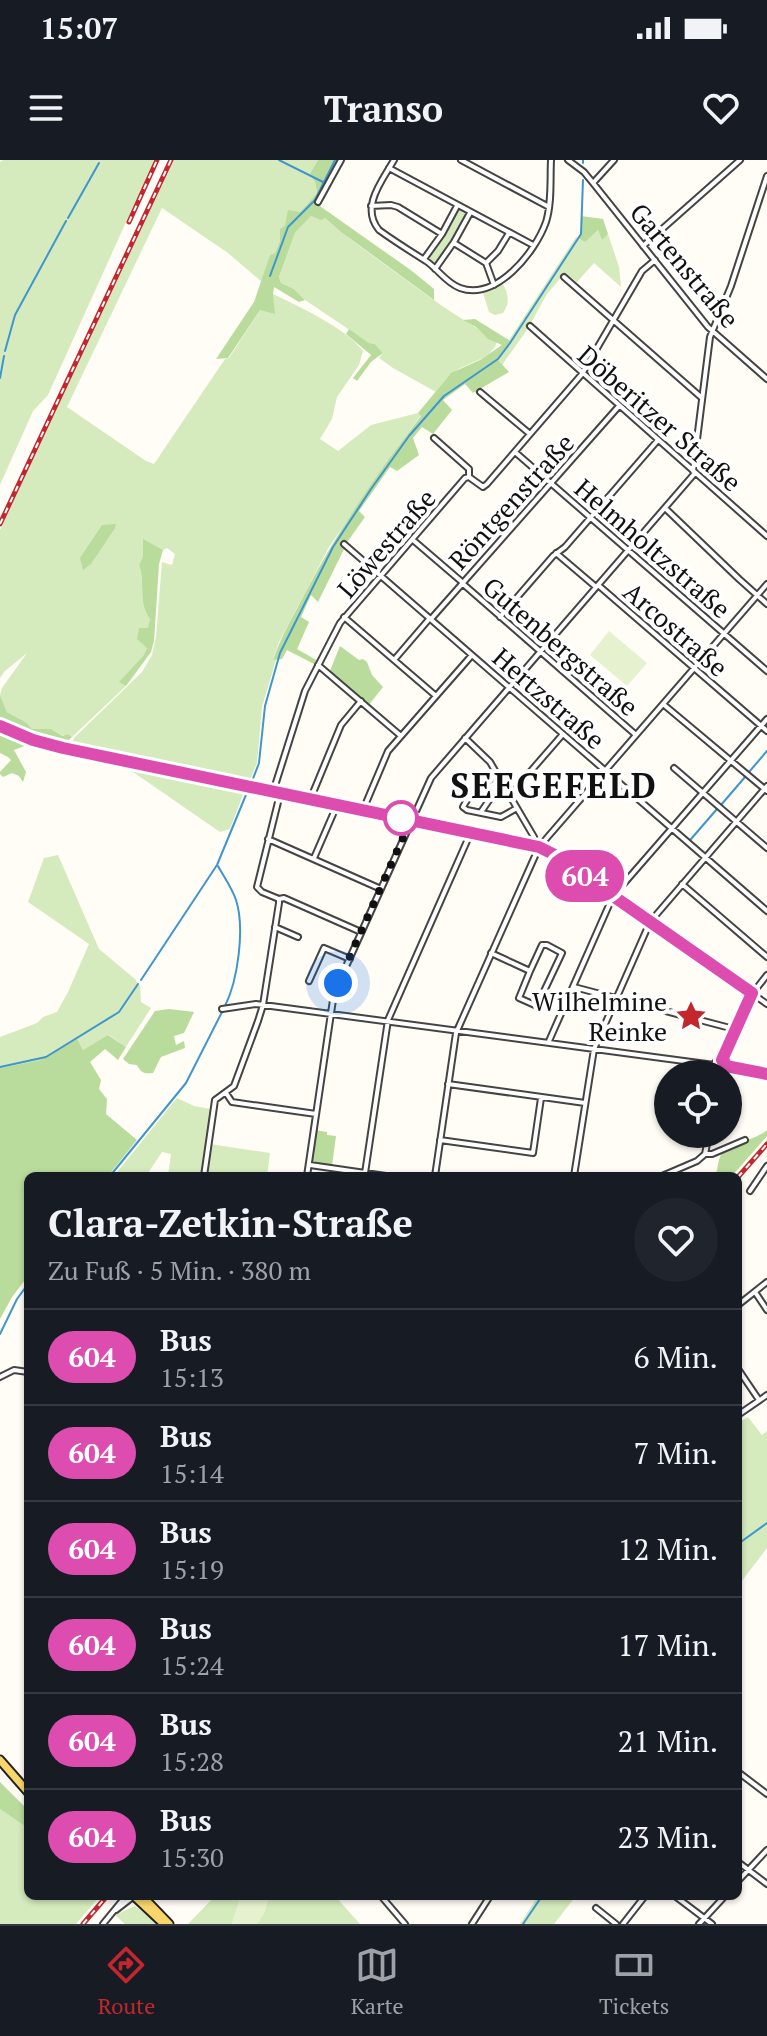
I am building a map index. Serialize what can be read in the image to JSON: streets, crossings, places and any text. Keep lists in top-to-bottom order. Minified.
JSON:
{"streets":{"street":["Gartenstraße","Döberitzer Straße","Röntgenstraße","Löwestraße","Helmholtzstraße","Arcostraße","Gutenbergstraße","Hertzstraße"]},"crossings":[["Gartenstraße","Löwestraße"],["Döberitzer Straße","Röntgenstraße"],["Döberitzer Straße","Löwestraße"],["Röntgenstraße","Helmholtzstraße"],["Röntgenstraße","Gutenbergstraße"],["Röntgenstraße","Hertzstraße"],["Löwestraße","Helmholtzstraße"],["Löwestraße","Gutenbergstraße"],["Löwestraße","Hertzstraße"]],"districts":["SEEGEFELD"],"places":{"place":["Wilhelmine Reinke"]},"lines":["bus line 604"],"page":{"status":"15:07","header":"Transo","on_map":"604","heading":["Clara-Zetkin-Straße","Zu Fuß · 5 Min. · 380 m"],"list":[{"mark":"604","name":"Bus","note":"15:13","value":"6 Min."},{"mark":"604","name":"Bus","note":"15:14","value":"7 Min."},{"mark":"604","name":"Bus","note":"15:19","value":"12 Min."},{"mark":"604","name":"Bus","note":"15:24","value":"17 Min."},{"mark":"604","name":"Bus","note":"15:28","value":"21 Min."},{"mark":"604","name":"Bus","note":"15:30","value":"23 Min."}],"tabs":["Route","Karte","Tickets"]}}
